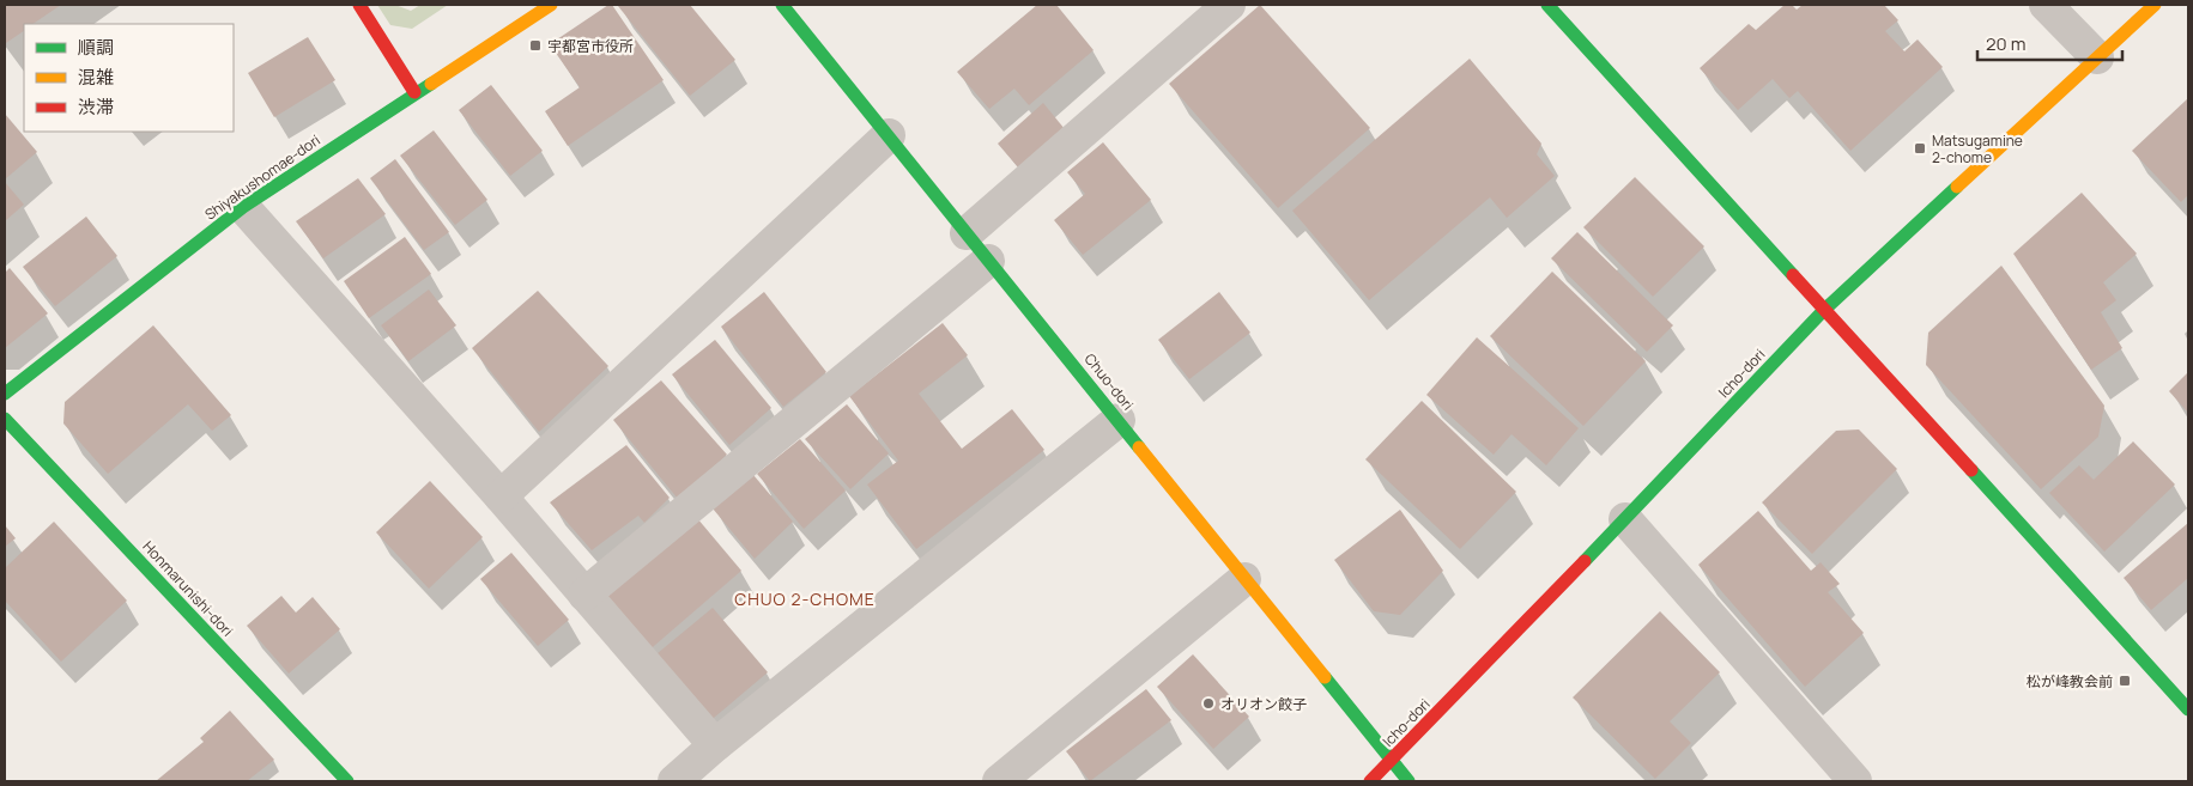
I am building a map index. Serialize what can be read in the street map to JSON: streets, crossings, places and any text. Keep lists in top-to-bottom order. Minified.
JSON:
{"streets":{"street":["Shiyakushomae-dori","Icho-dori","Chuo-dori","Honmarunishi-dori"]},"crossings":[["Icho-dori","Chuo-dori"]],"districts":["CHUO 2-CHOME"],"places":{"transit":["宇都宮市役所","Matsugamine 2-chome","松が峰教会前"],"other":["オリオン餃子"]},"legend":["順調","混雑","渋滞"],"scale_bar":"20 m"}
